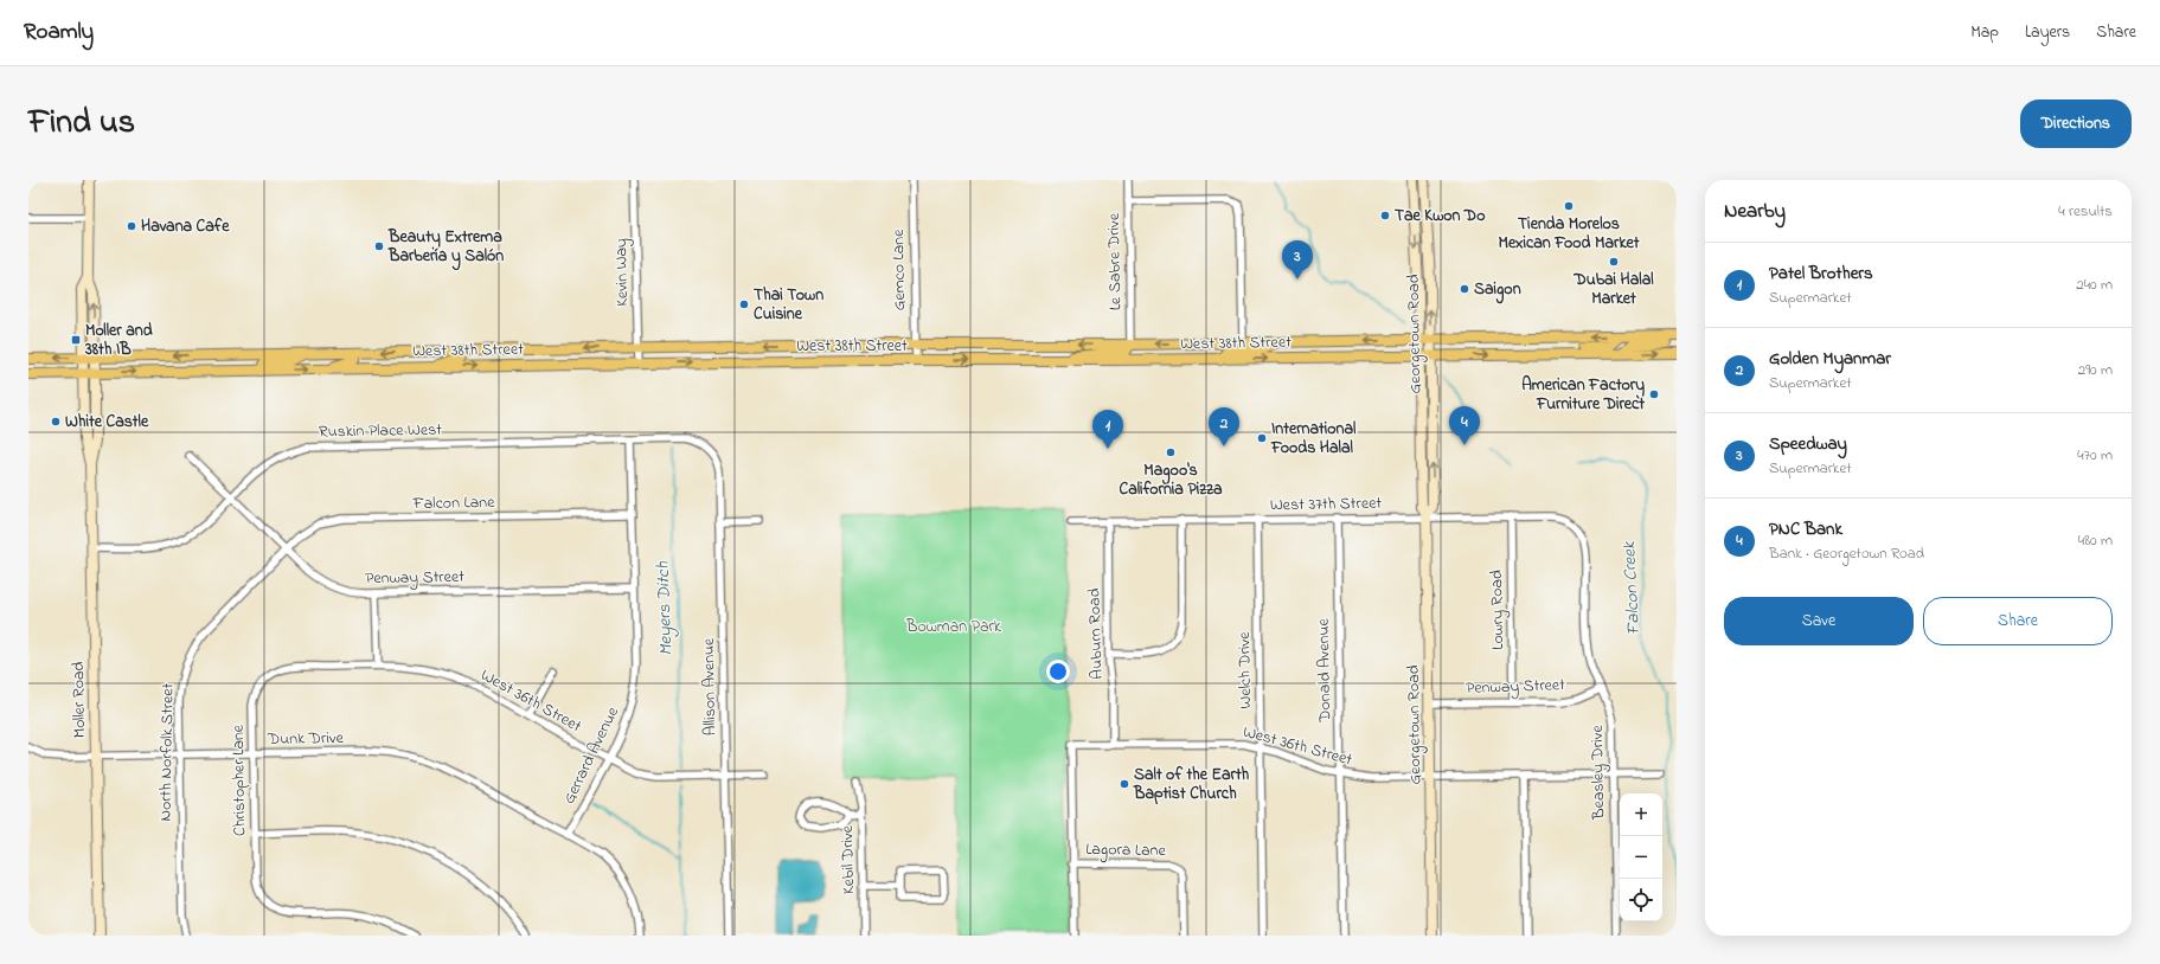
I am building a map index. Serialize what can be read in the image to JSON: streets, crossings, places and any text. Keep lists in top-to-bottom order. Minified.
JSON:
{"streets":{"main road":["Georgetown Road","West 38th Street","Moller Road"],"street":["Le Sabre Drive","Gemco Lane","Kevin Way","Ruskin Place West","Falcon Lane","West 37th Street","Penway Street","Lowry Road","Auburn Road","Welch Drive","Donald Avenue","Allison Avenue","West 36th Street","Dunk Drive","North Norfolk Street","Gerrard Avenue","Beasley Drive","Christopher Lane","Lagora Lane","Kebil Drive"]},"crossings":[["Le Sabre Drive","West 38th Street"],["Gemco Lane","West 38th Street"],["Kevin Way","West 38th Street"],["Georgetown Road","West 38th Street"],["Georgetown Road","West 37th Street"],["Georgetown Road","Penway Street"],["Georgetown Road","West 36th Street"],["West 38th Street","Moller Road"],["Ruskin Place West","Penway Street"],["Ruskin Place West","Allison Avenue"],["Ruskin Place West","Moller Road"],["Ruskin Place West","Gerrard Avenue"],["Falcon Lane","Penway Street"],["Falcon Lane","North Norfolk Street"],["Falcon Lane","Gerrard Avenue"],["West 37th Street","Lowry Road"],["West 37th Street","Auburn Road"],["West 37th Street","Welch Drive"],["West 37th Street","Donald Avenue"],["West 37th Street","Beasley Drive"],["Penway Street","Lowry Road"],["Penway Street","North Norfolk Street"],["Penway Street","Gerrard Avenue"],["Penway Street","Beasley Drive"],["Auburn Road","West 36th Street"],["Welch Drive","West 36th Street"],["Donald Avenue","West 36th Street"],["Allison Avenue","West 36th Street"],["Moller Road","Dunk Drive"],["West 36th Street","Gerrard Avenue"],["West 36th Street","Beasley Drive"],["West 36th Street","Christopher Lane"],["West 36th Street","Lagora Lane"],["Dunk Drive","North Norfolk Street"],["Dunk Drive","Gerrard Avenue"],["Dunk Drive","Christopher Lane"]],"water":["Falcon Creek","Meyers Ditch"],"parks":["Bowman Park"],"places":{"other":["Tienda Morelos Mexican Food Market","Tae Kwon Do","Havana Cafe","Beauty Extrema Barbería y Salón","Dubai Halal Market","Saigon","Thai Town Cuisine","American Factory Furniture Direct","White Castle","International Foods Halal","Magoo's California Pizza","Salt of the Earth Baptist Church"],"transit":["Moller and 38th IB"]},"page":{"header":"Roamly","nav":["Map","Layers","Share"],"title":"Find us","buttons":["Directions",["Save","Share"]],"heading":["Nearby","4 results"],"pins":["3","4","2","1"],"list":[{"mark":"1","name":"Patel Brothers","note":"Supermarket","value":"240 m"},{"mark":"2","name":"Golden Myanmar","note":"Supermarket","value":"290 m"},{"mark":"3","name":"Speedway","note":"Supermarket","value":"470 m"},{"mark":"4","name":"PNC Bank","note":"Bank · Georgetown Road","value":"480 m"}],"map_buttons":["+","−"]}}
